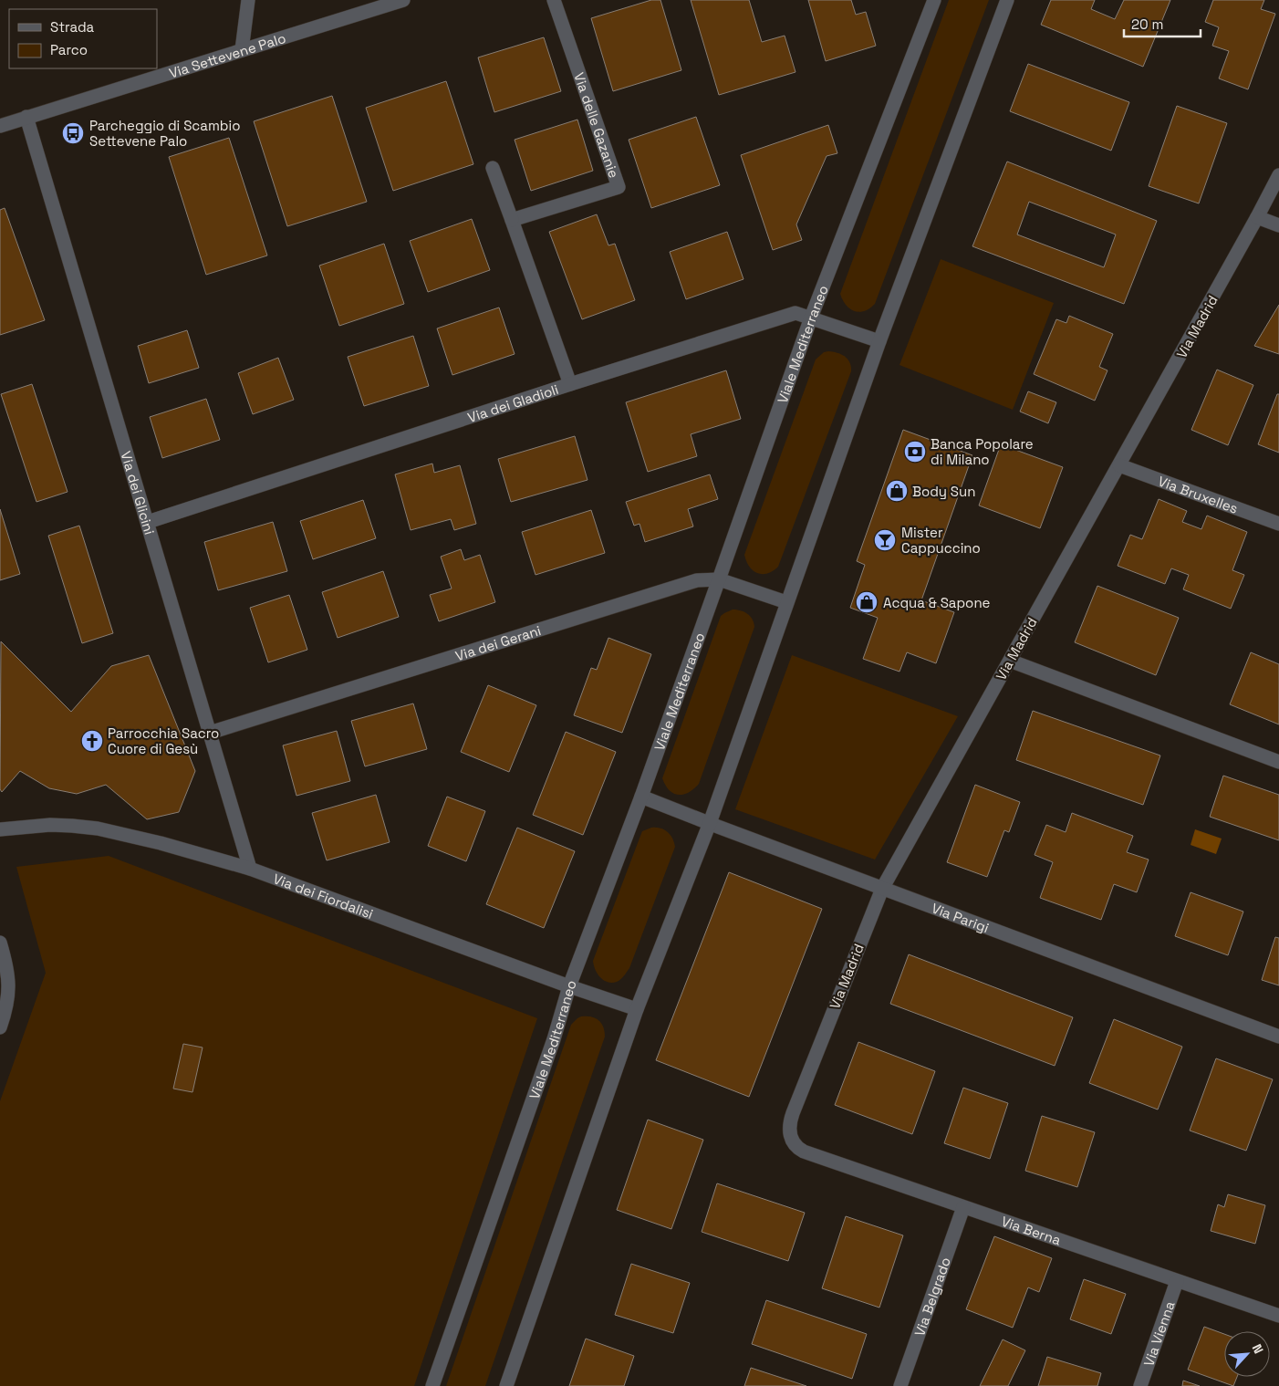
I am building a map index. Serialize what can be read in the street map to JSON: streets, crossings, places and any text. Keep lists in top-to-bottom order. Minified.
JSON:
{"streets":{"street":["Via Settevene Palo","Via delle Gazanie","Via Madrid","Viale Mediterraneo","Via dei Gladioli","Via dei Glicini","Via Bruxelles","Via dei Gerani","Via dei Fiordalisi","Via Parigi","Via Berna","Via Belgrado","Via Vienna"]},"crossings":[["Via Settevene Palo","Via dei Glicini"],["Via Madrid","Via Bruxelles"],["Via Madrid","Via Parigi"],["Via Madrid","Via Berna"],["Viale Mediterraneo","Via dei Gladioli"],["Viale Mediterraneo","Via dei Gerani"],["Viale Mediterraneo","Via dei Fiordalisi"],["Viale Mediterraneo","Via Parigi"],["Via dei Gladioli","Via dei Glicini"],["Via dei Glicini","Via dei Gerani"],["Via dei Glicini","Via dei Fiordalisi"],["Via Berna","Via Belgrado"],["Via Berna","Via Vienna"]],"places":{"bus stop":["Parcheggio di Scambio Settevene Palo"],"bank":["Banca Popolare di Milano"],"shop":["Body Sun","Acqua & Sapone"],"bar":["Mister Cappuccino"],"church":["Parrocchia Sacro Cuore di Gesù"]},"legend":["Strada","Parco"],"scale_bar":"20 m","north":"top right"}
